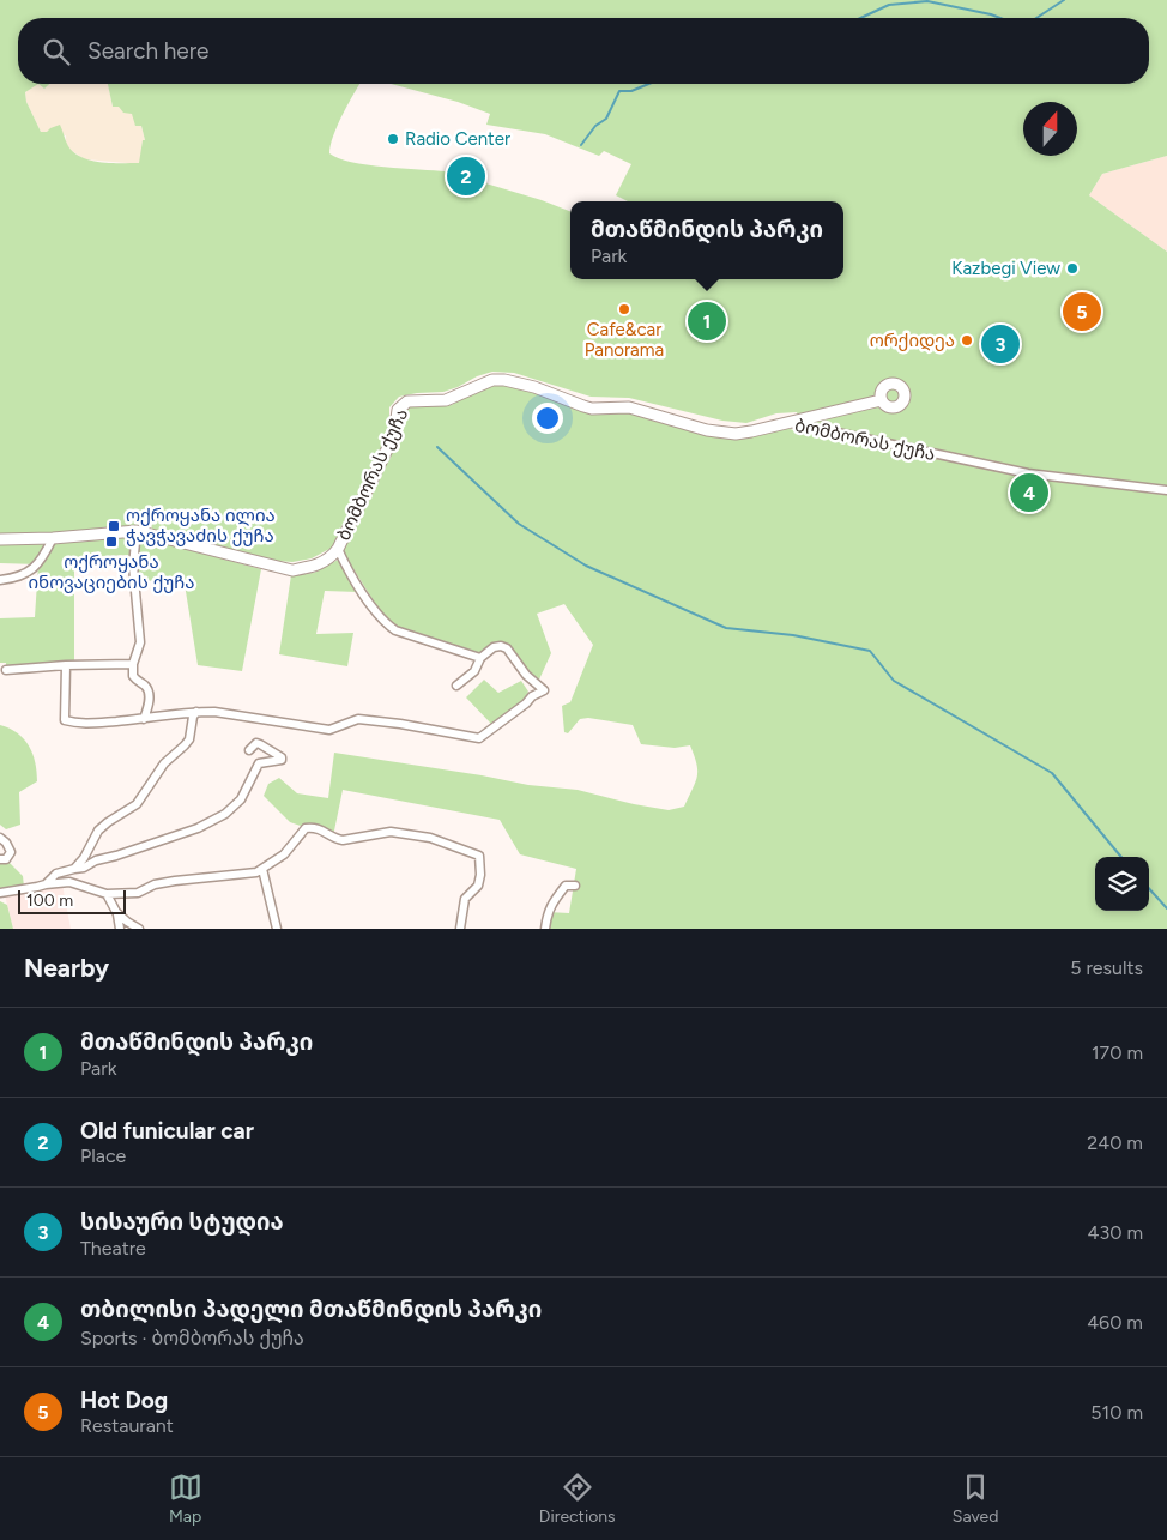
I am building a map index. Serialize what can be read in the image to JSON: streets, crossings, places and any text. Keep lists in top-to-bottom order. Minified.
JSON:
{"streets":{"street":["ბომბორას ქუჩა"]},"places":{"other":["Radio Center","Kazbegi View","Cafe&car Panorama","ორქიდეა"],"transit":["ოქროყანა ილია ჭავჭავაძის ქუჩა","ოქროყანა ინოვაციების ქუჩა"]},"scale_bar":"100 m","north":"top","page":{"search":"Search here","pins":["2","5","1","3","4"],"popup":["მთაწმინდის პარკი","Park"],"scale":"100 m","heading":["Nearby","5 results"],"list":[{"mark":"1","name":"მთაწმინდის პარკი","note":"Park","value":"170 m"},{"mark":"2","name":"Old funicular car","note":"Place","value":"240 m"},{"mark":"3","name":"სისაური სტუდია","note":"Theatre","value":"430 m"},{"mark":"4","name":"თბილისი პადელი მთაწმინდის პარკი","note":"Sports · ბომბორას ქუჩა","value":"460 m"},{"mark":"5","name":"Hot Dog","note":"Restaurant","value":"510 m"}],"nav":["Map","Directions","Saved"]}}
